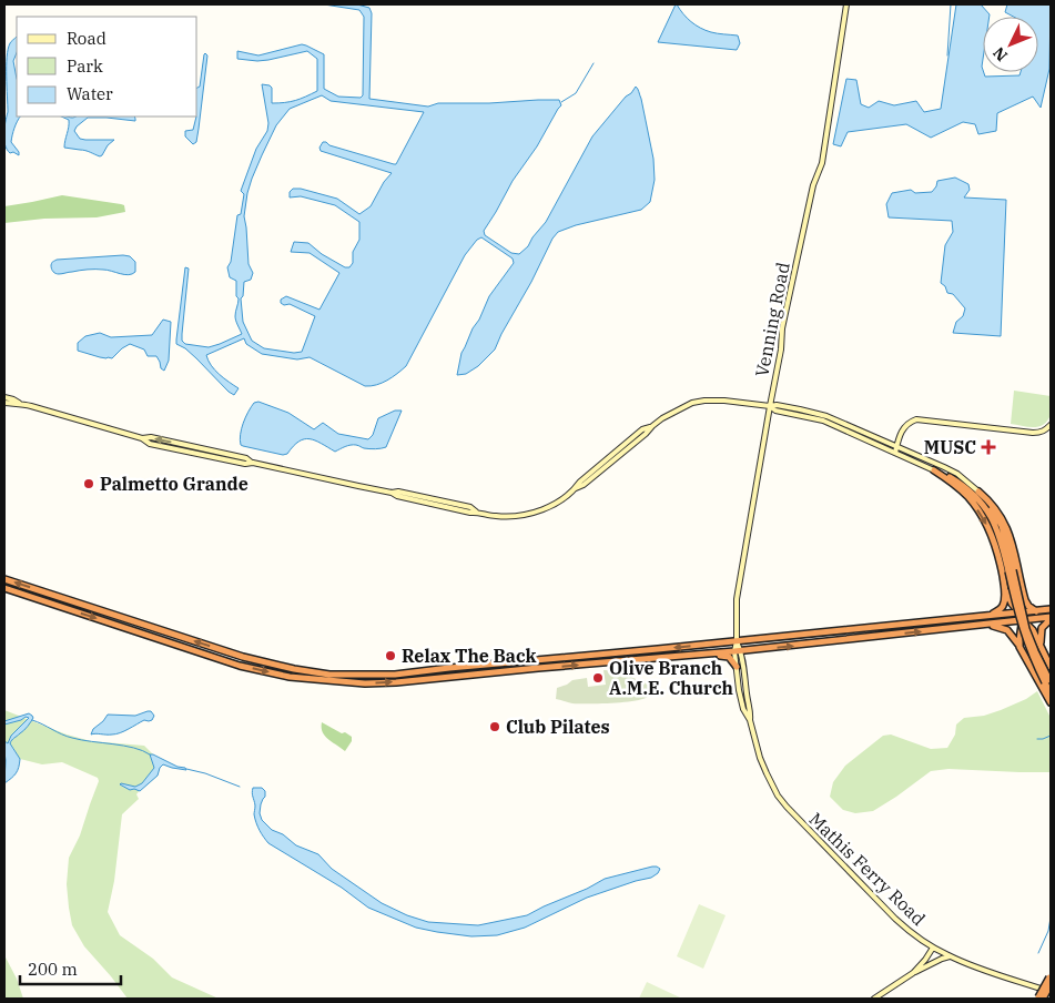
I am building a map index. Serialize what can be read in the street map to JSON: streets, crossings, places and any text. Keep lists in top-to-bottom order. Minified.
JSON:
{"streets":{"main road":["Venning Road","Mathis Ferry Road"]},"crossings":[["Venning Road","Mathis Ferry Road"]],"places":{"health":["MUSC"],"other":["Palmetto Grande","Relax The Back","Olive Branch A.M.E. Church","Club Pilates"]},"legend":["Road","Park","Water"],"scale_bar":"200 m","north":"bottom left"}
